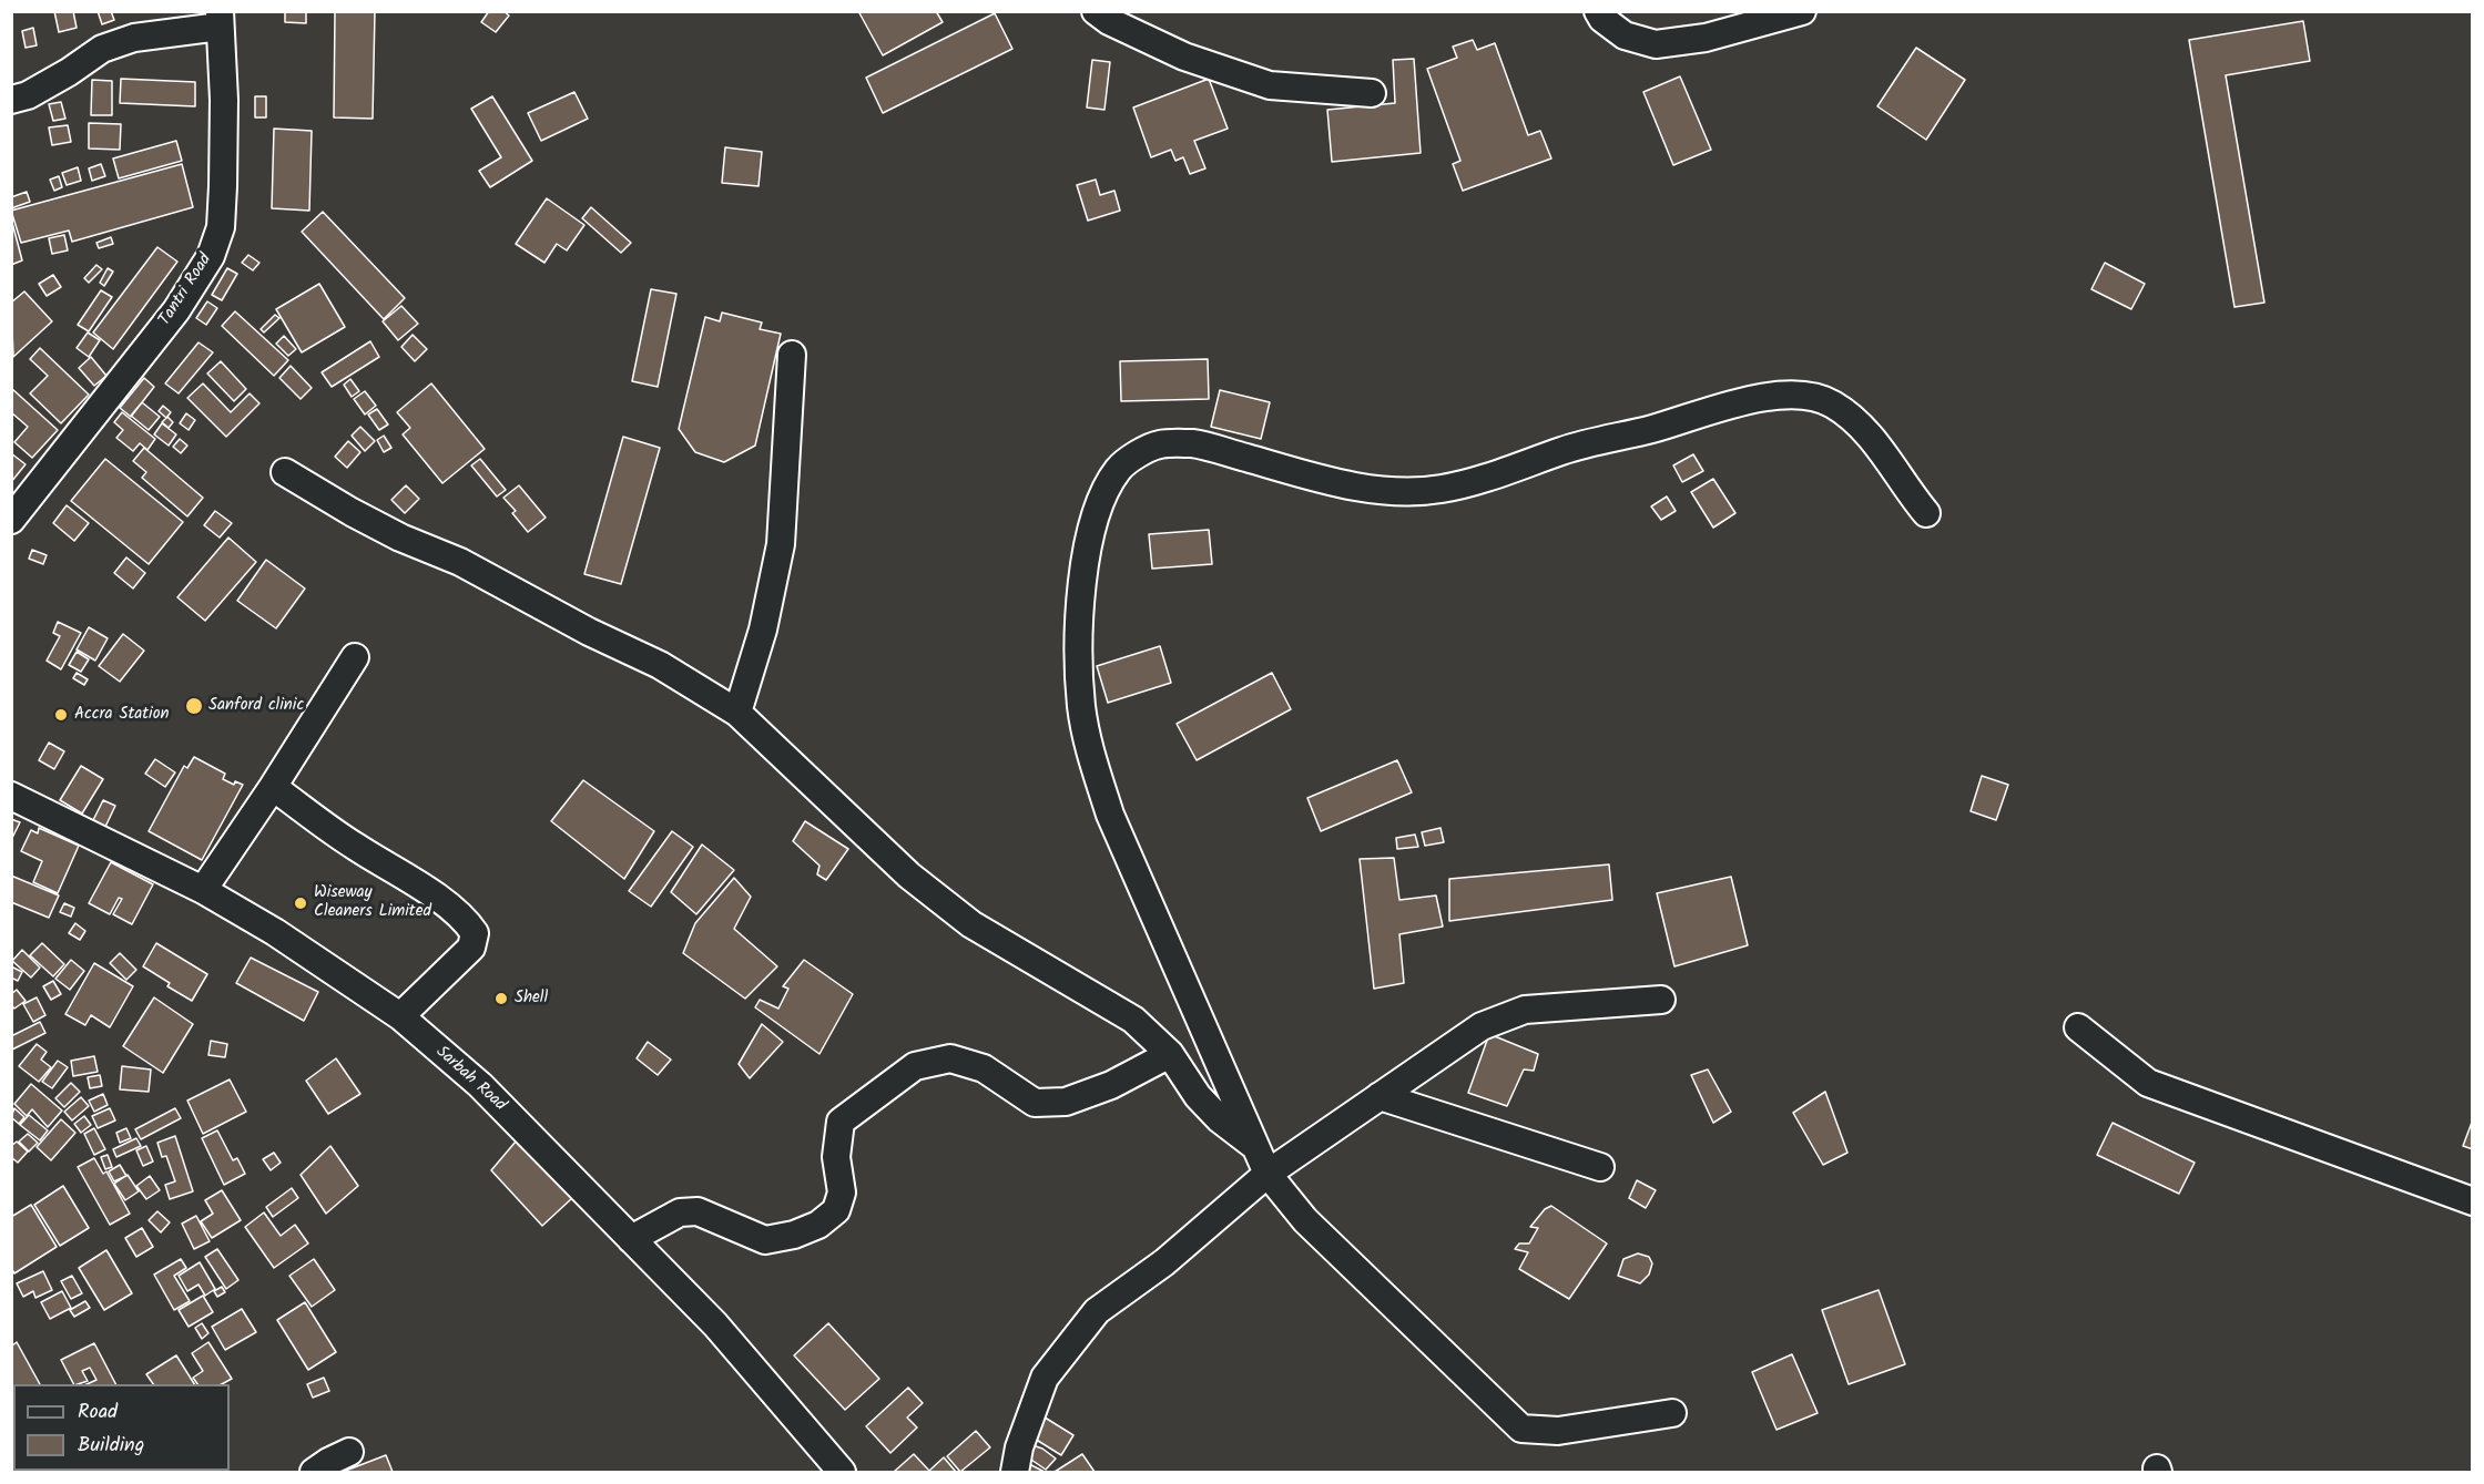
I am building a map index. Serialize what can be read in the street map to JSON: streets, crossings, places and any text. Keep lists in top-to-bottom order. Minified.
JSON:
{"streets":{"street":["Tantri Road","Sarbah Road"]},"places":["Sanford clinic","Accra Station","Wiseway Cleaners Limited","Shell"],"legend":["Road","Building"]}
